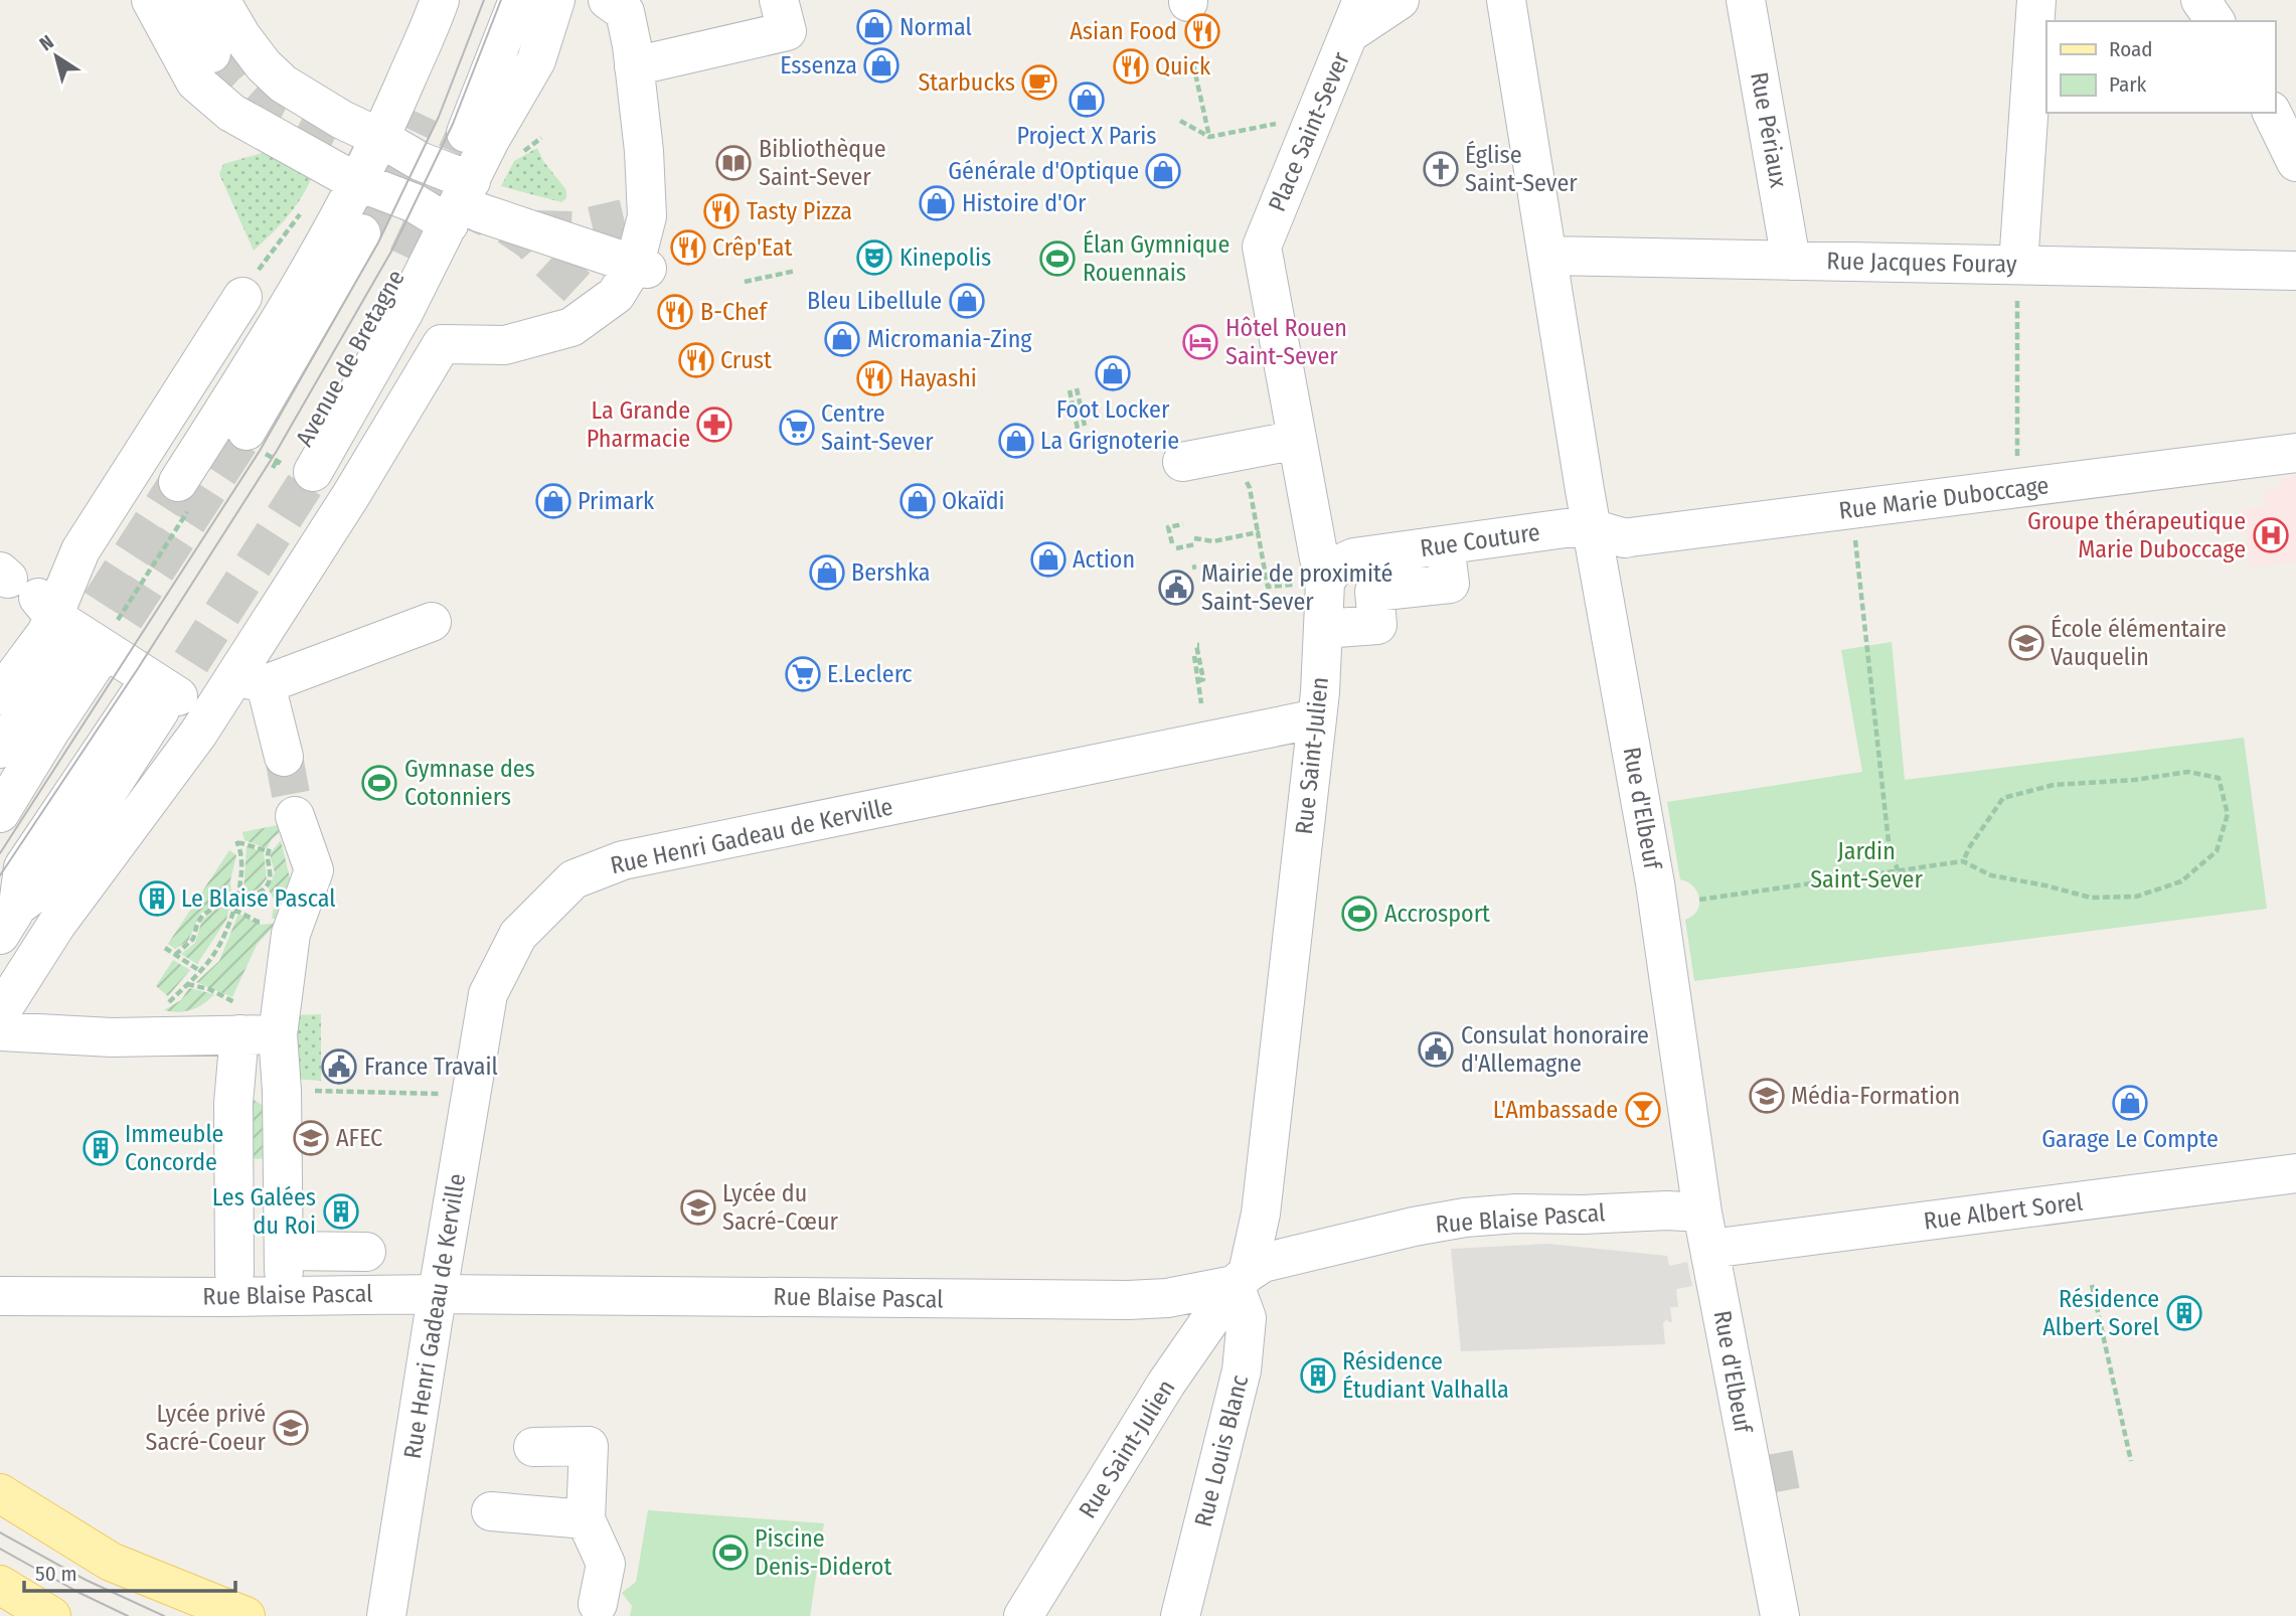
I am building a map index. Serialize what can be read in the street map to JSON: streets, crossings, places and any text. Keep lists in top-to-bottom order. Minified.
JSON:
{"streets":{"street":["Rue Périaux","Place Saint-Sever","Rue Jacques Fouray","Avenue de Bretagne","Rue Marie Duboccage","Rue Couture","Rue Saint-Julien","Rue d'Elbeuf","Rue Henri Gadeau de Kerville","Rue Albert Sorel","Rue Blaise Pascal","Rue Louis Blanc"]},"crossings":[["Rue Périaux","Rue Jacques Fouray"],["Rue Jacques Fouray","Rue d'Elbeuf"],["Rue Marie Duboccage","Rue Couture"],["Rue Marie Duboccage","Rue d'Elbeuf"],["Rue Couture","Rue Saint-Julien"],["Rue Couture","Rue d'Elbeuf"],["Rue Saint-Julien","Rue Henri Gadeau de Kerville"],["Rue Saint-Julien","Rue Blaise Pascal"],["Rue Saint-Julien","Rue Louis Blanc"],["Rue d'Elbeuf","Rue Albert Sorel"],["Rue d'Elbeuf","Rue Blaise Pascal"],["Rue Henri Gadeau de Kerville","Rue Blaise Pascal"],["Rue Blaise Pascal","Rue Louis Blanc"]],"parks":["Jardin Saint-Sever"],"places":{"shop":["Normal","Essenza","Project X Paris","Générale d'Optique","Histoire d'Or","Bleu Libellule","Micromania-Zing","Foot Locker","La Grignoterie","Primark","Okaïdi","Action","Bershka","Garage Le Compte"],"restaurant":["Asian Food","Quick","Tasty Pizza","Crêp'Eat","B-Chef","Crust","Hayashi"],"cafe":["Starbucks"],"library":["Bibliothèque Saint-Sever"],"church":["Église Saint-Sever"],"theatre":["Kinepolis"],"sports":["Élan Gymnique Rouennais","Gymnase des Cotonniers","Accrosport","Piscine Denis-Diderot"],"hotel":["Hôtel Rouen Saint-Sever"],"pharmacy":["La Grande Pharmacie"],"supermarket":["Centre Saint-Sever","E.Leclerc"],"hospital":["Groupe thérapeutique Marie Duboccage"],"public building":["Mairie de proximité Saint-Sever","Consulat honoraire d'Allemagne","France Travail"],"school or university":["École élémentaire Vauquelin","Média-Formation","AFEC","Lycée du Sacré-Cœur","Lycée privé Sacré-Coeur"],"building":["Le Blaise Pascal","Immeuble Concorde","Les Galées du Roi","Résidence Albert Sorel","Résidence Étudiant Valhalla"],"bar":["L'Ambassade"]},"legend":["Road","Park"],"scale_bar":"50 m","north":"top left"}
